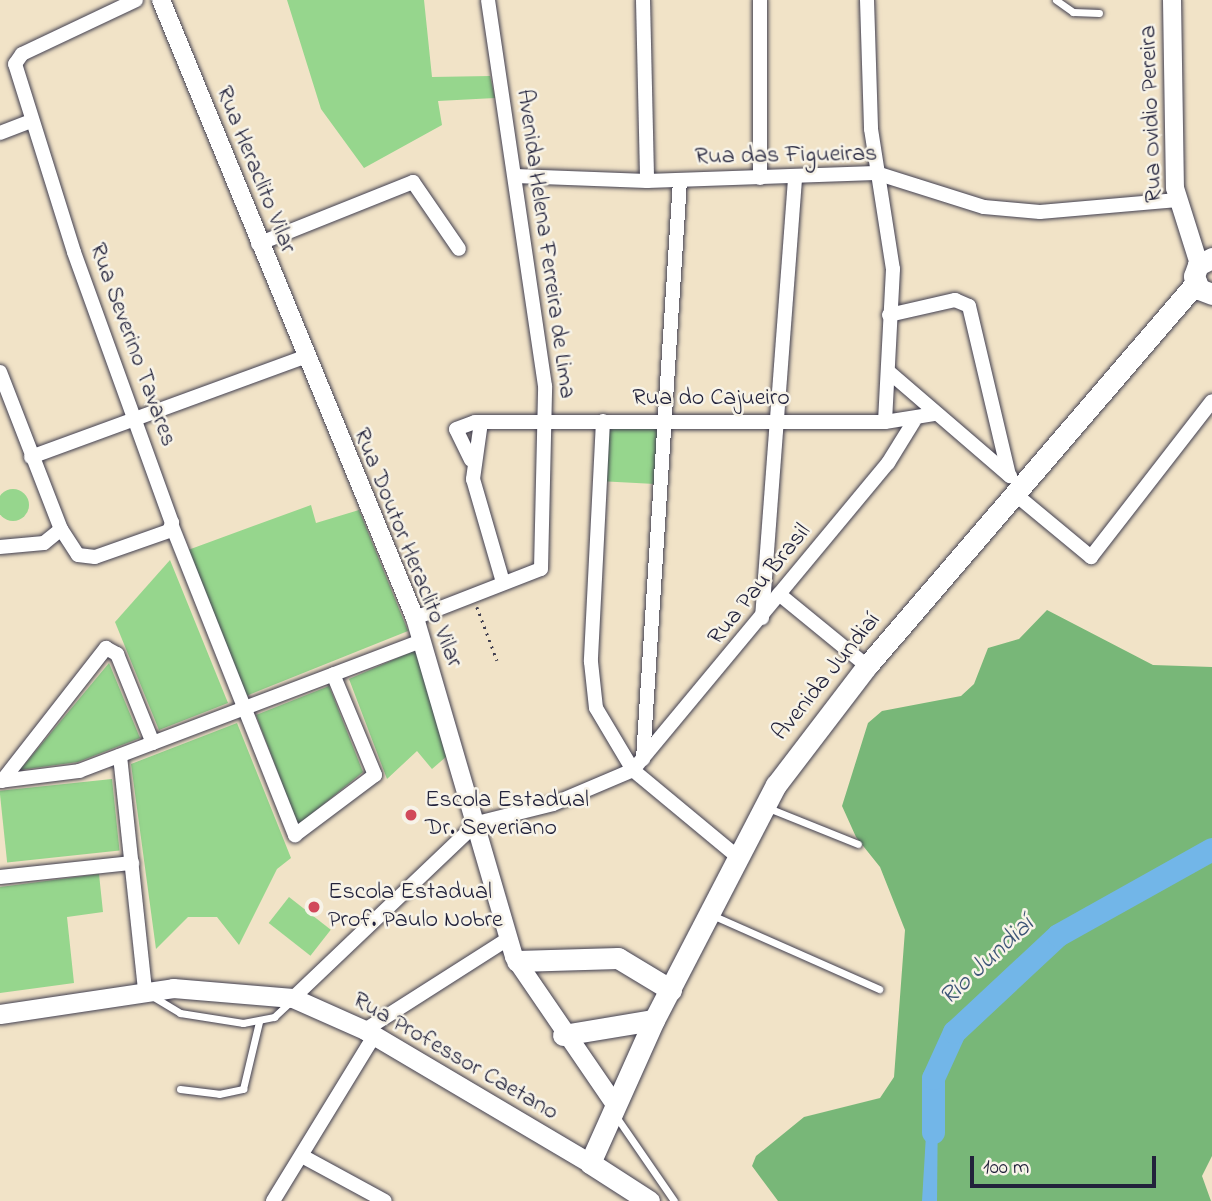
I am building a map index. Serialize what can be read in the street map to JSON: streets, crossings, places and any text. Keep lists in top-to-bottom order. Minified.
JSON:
{"streets":{"main road":["Avenida Jundiaí","Rua Professor Caetano"],"street":["Rua Ovidio Pereira","Rua das Figueiras","Rua Heraclito Vilar","Avenida Helena Ferreira de Lima","Rua Severino Tavares","Rua do Cajueiro","Rua Doutor Heraclito Vilar","Rua Pau Brasil"]},"crossings":[["Rua Ovidio Pereira","Rua das Figueiras"],["Rua Ovidio Pereira","Avenida Jundiaí"],["Rua das Figueiras","Avenida Helena Ferreira de Lima"],["Rua Heraclito Vilar","Rua Doutor Heraclito Vilar"],["Avenida Helena Ferreira de Lima","Rua do Cajueiro"],["Rua do Cajueiro","Rua Pau Brasil"],["Avenida Jundiaí","Rua Professor Caetano"]],"water":["Rio Jundiaí"],"places":["Escola Estadual Dr. Severiano","Escola Estadual Prof. Paulo Nobre"],"scale_bar":"100 m"}
